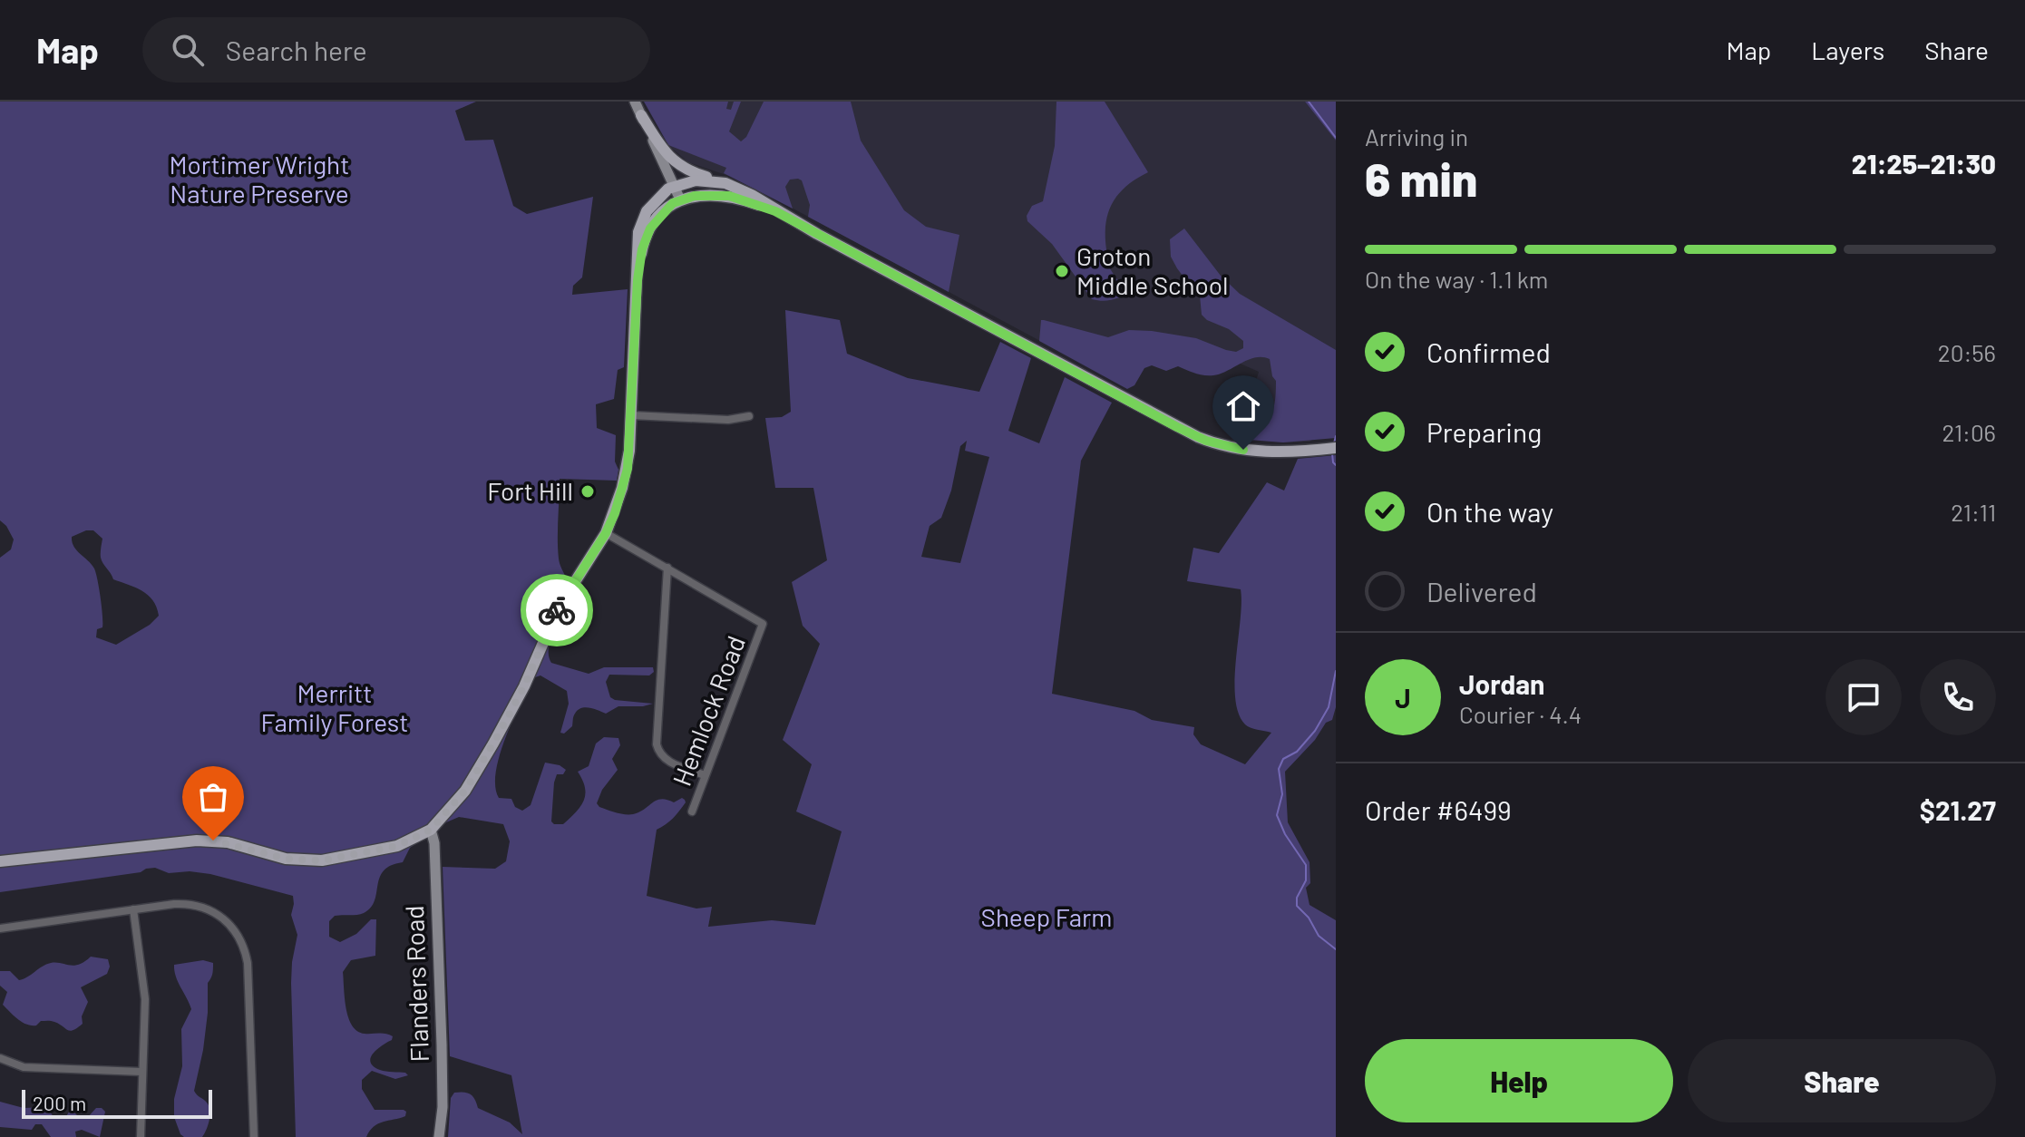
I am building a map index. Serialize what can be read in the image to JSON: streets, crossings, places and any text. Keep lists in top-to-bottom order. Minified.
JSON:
{"streets":{"street":["Hemlock Road","Flanders Road"]},"parks":["Mortimer Wright Nature Preserve","Merritt Family Forest","Sheep Farm"],"places":["Groton Middle School","Fort Hill"],"scale_bar":"200 m","page":{"header":"Map","search":"Search here","nav":["Map","Layers","Share"],"heading":["6 min","Arriving in","21:25–21:30"],"panel":["Jordan","Courier · 4.4","Order #6499","$21.27"],"bar":"On the way · 1.1 km","list":[["Confirmed","20:56"],["Preparing","21:06"],["On the way","21:11"],"Delivered"],"round":"J","buttons":["Help","Share"],"scale":"200 m"}}
